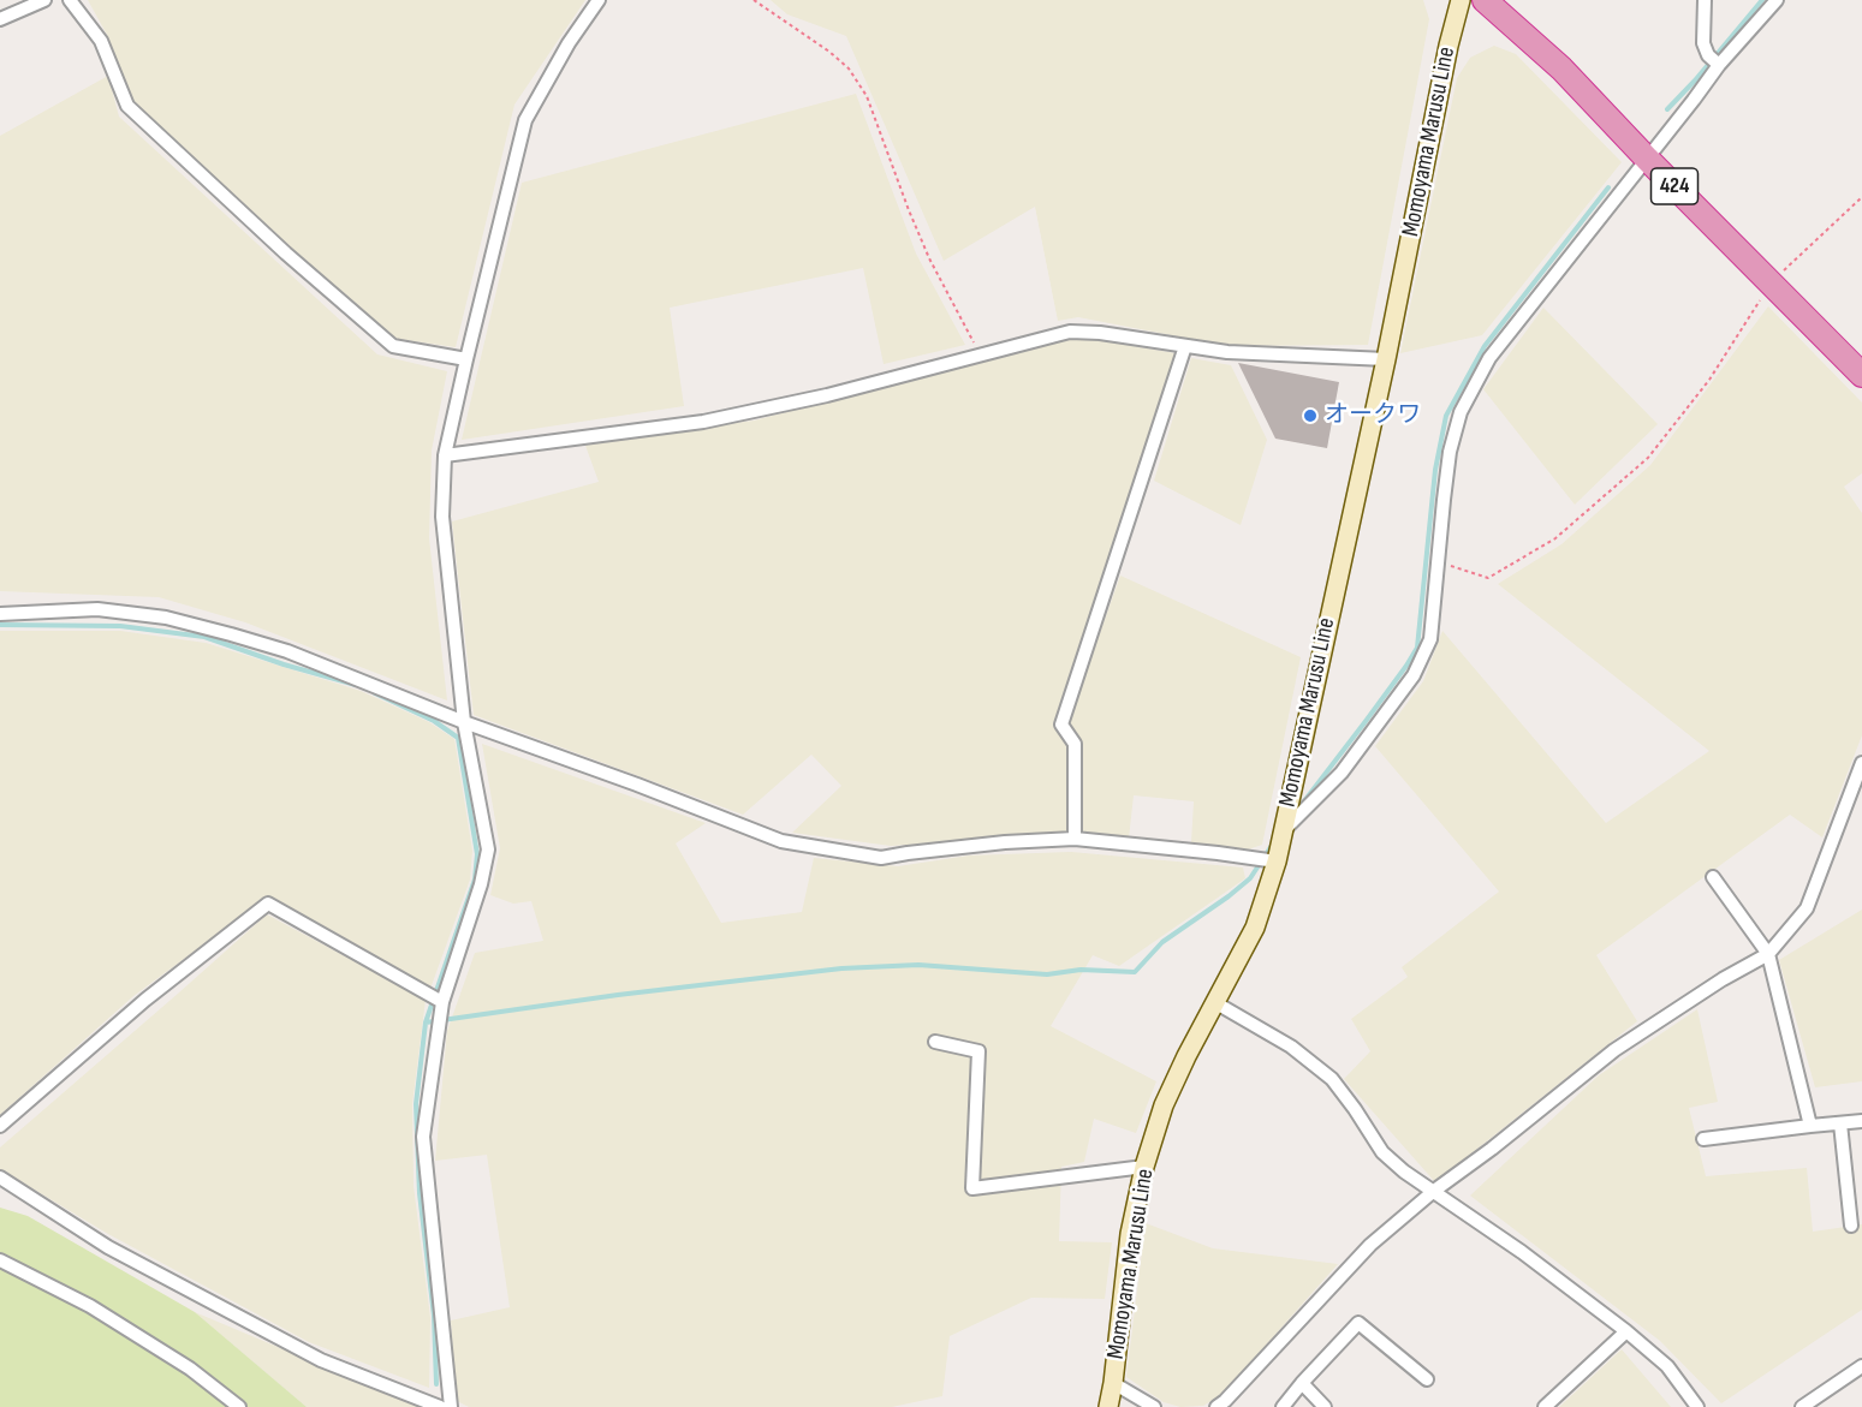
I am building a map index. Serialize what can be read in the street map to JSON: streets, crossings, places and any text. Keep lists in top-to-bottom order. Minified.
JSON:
{"streets":{"highway":["424"],"main road":["Momoyama Marusu Line"]},"places":["オークワ"]}
